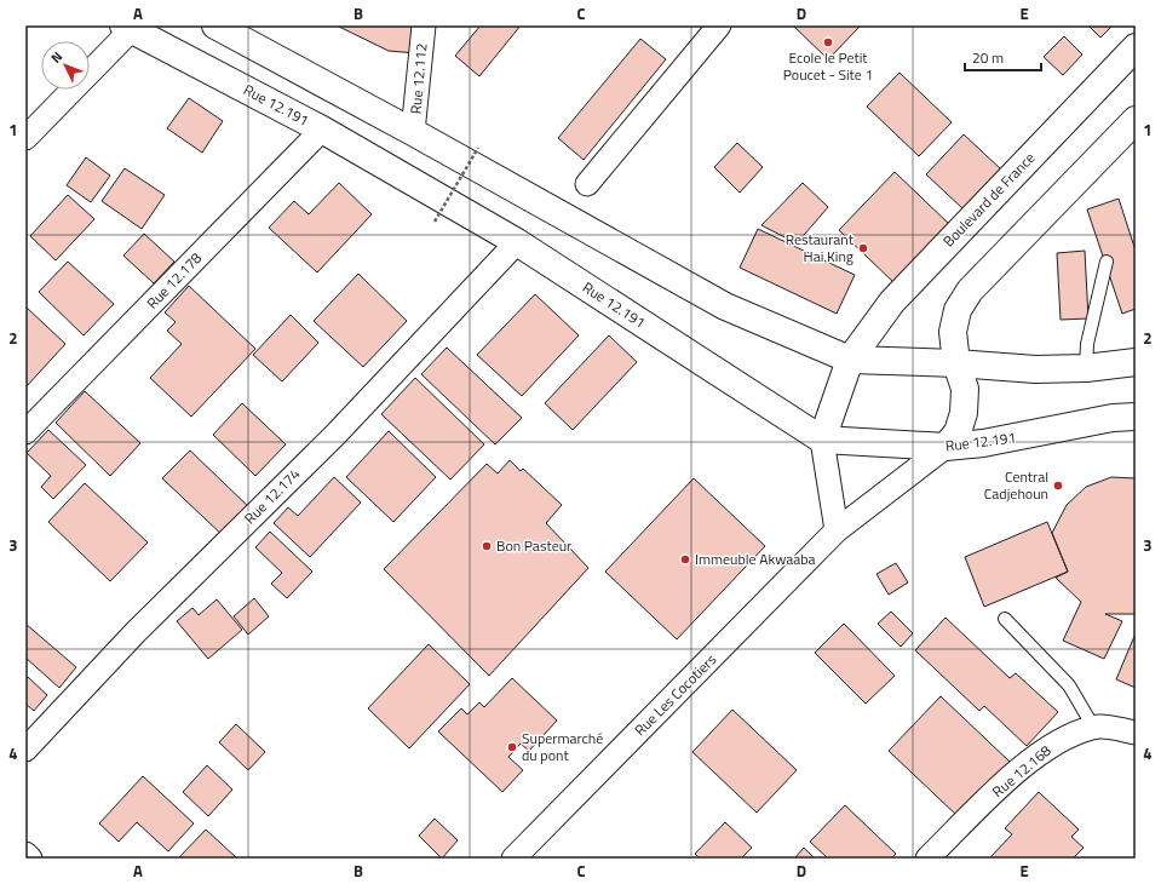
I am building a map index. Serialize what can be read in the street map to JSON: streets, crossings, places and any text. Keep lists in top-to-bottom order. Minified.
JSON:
{"streets":{"main road":["Rue 12.191","Boulevard de France"],"street":["Rue 12.112","Rue 12.178","Rue 12.174","Rue Les Cocotiers","Rue 12.168"]},"crossings":[["Rue 12.191","Boulevard de France"],["Rue 12.191","Rue 12.178"],["Rue 12.191","Rue 12.174"],["Rue 12.191","Rue Les Cocotiers"]],"places":["Ecole le Petit Poucet - Site 1","Restaurant Hai King","Central Cadjehoun","Bon Pasteur","Immeuble Akwaaba","Supermarché du pont"],"scale_bar":"20 m","north":"top left","grid":{"columns":["A","B","C","D","E"],"rows":["1","2","3","4"]}}
